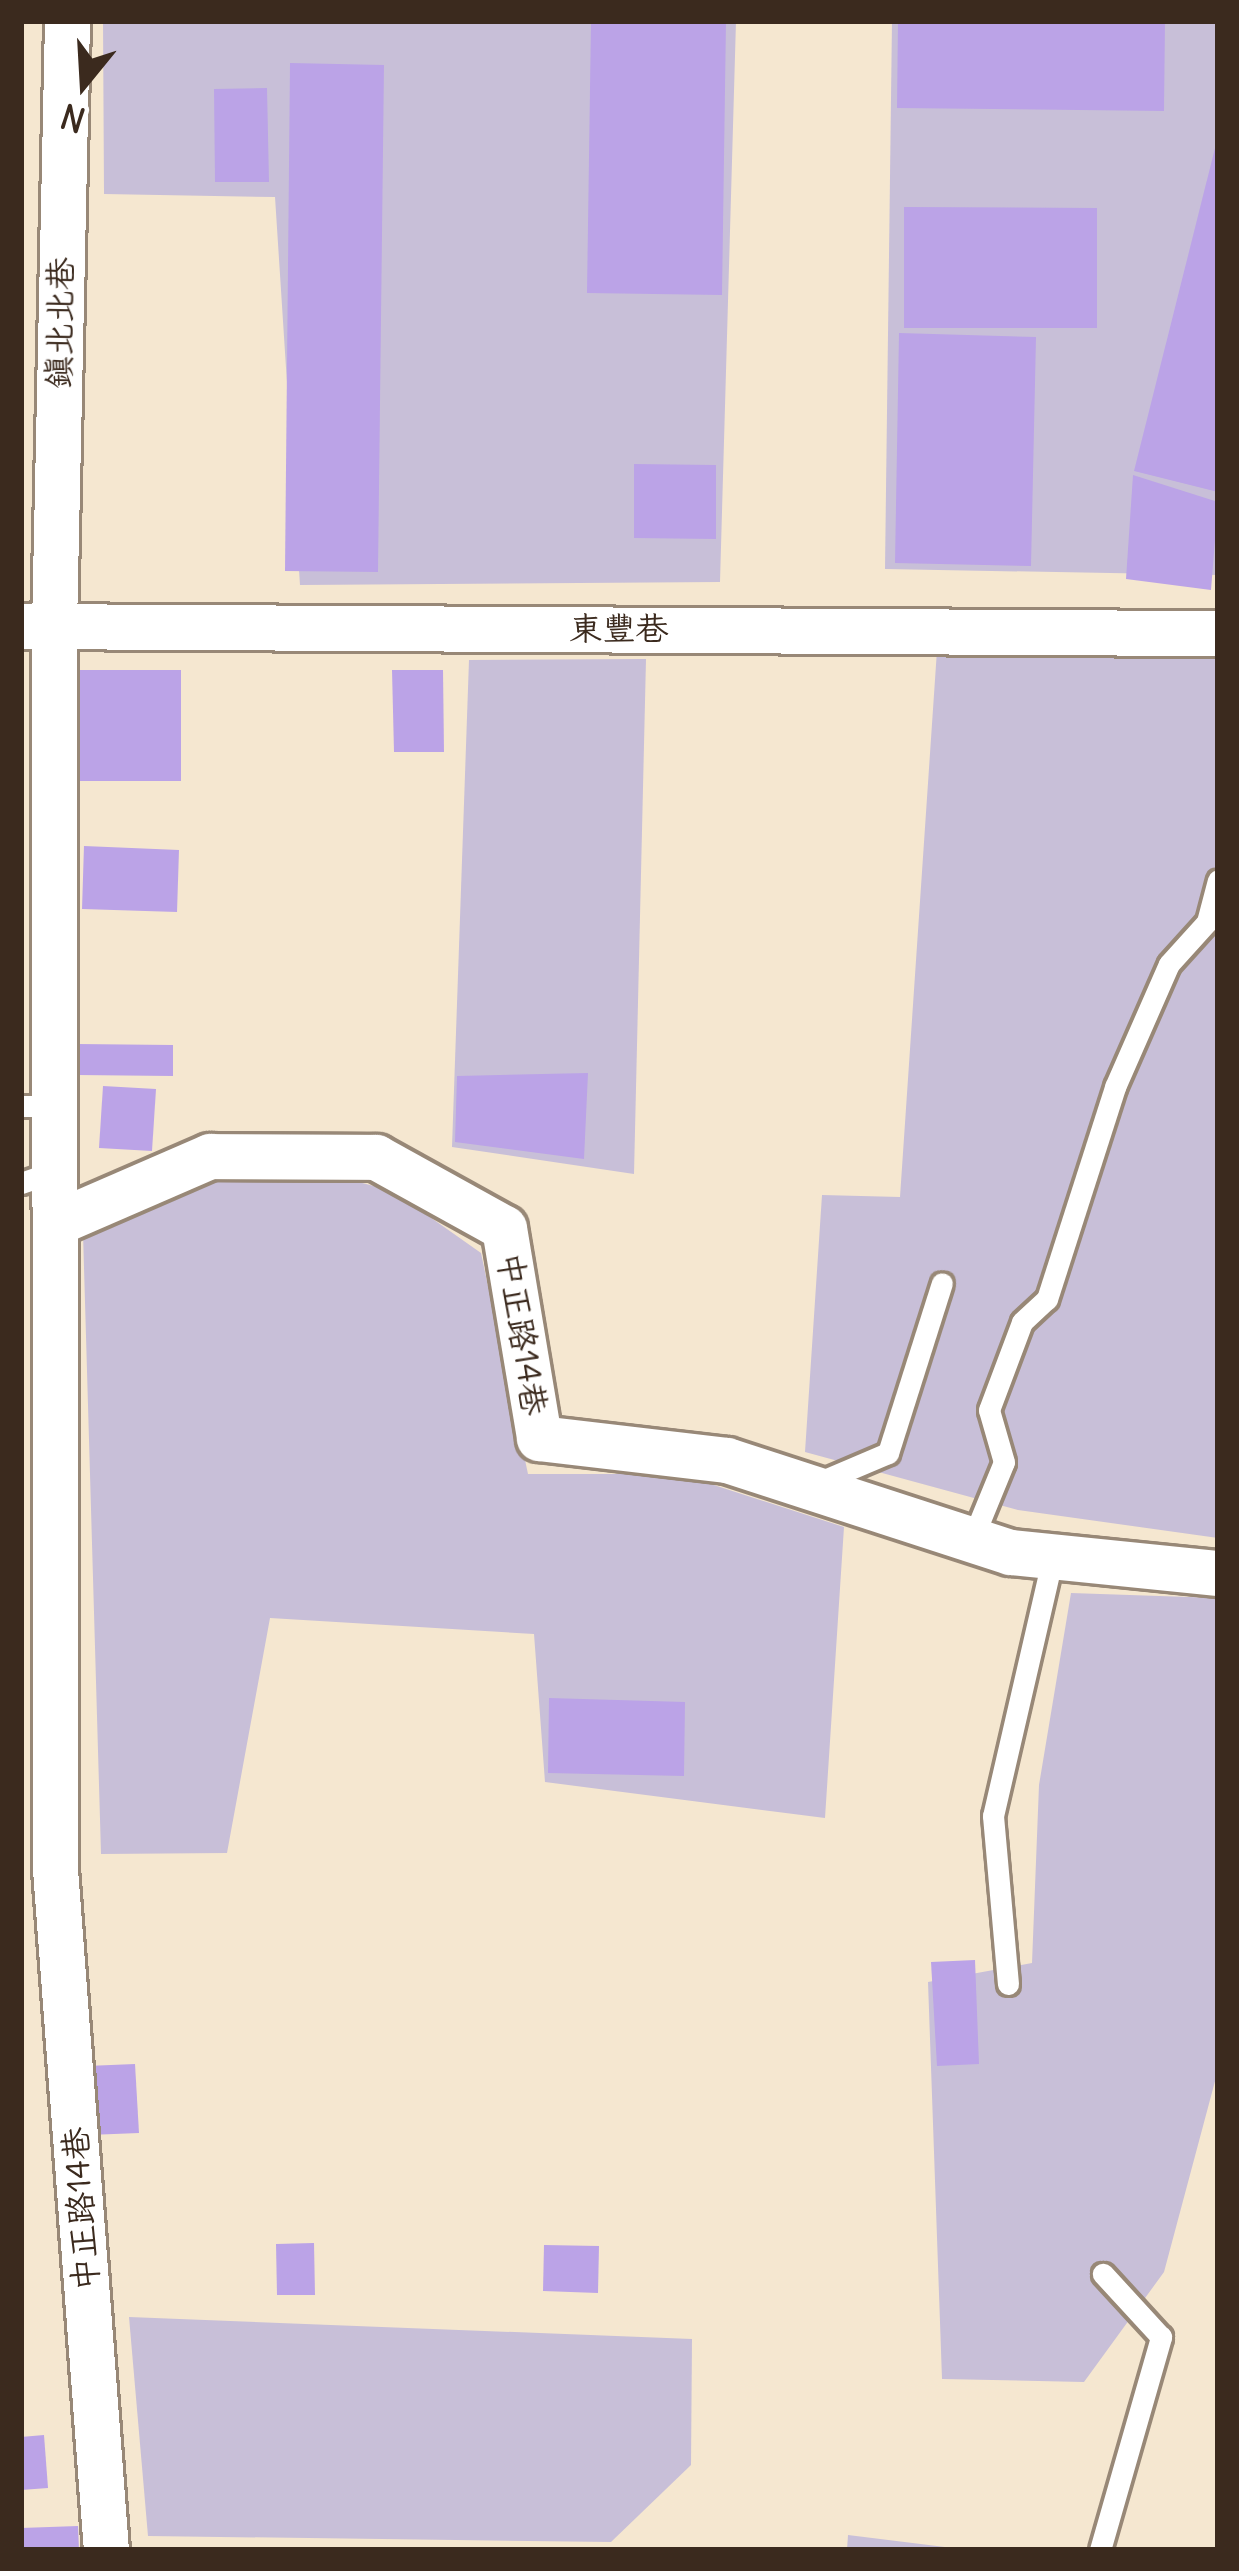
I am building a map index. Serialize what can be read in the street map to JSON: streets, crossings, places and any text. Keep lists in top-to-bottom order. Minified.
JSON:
{"streets":{"street":["鎮北北巷","東豐巷","中正路14巷"]},"crossings":[["鎮北北巷","東豐巷"],["鎮北北巷","中正路14巷"],["東豐巷","中正路14巷"]],"north":"bottom"}
